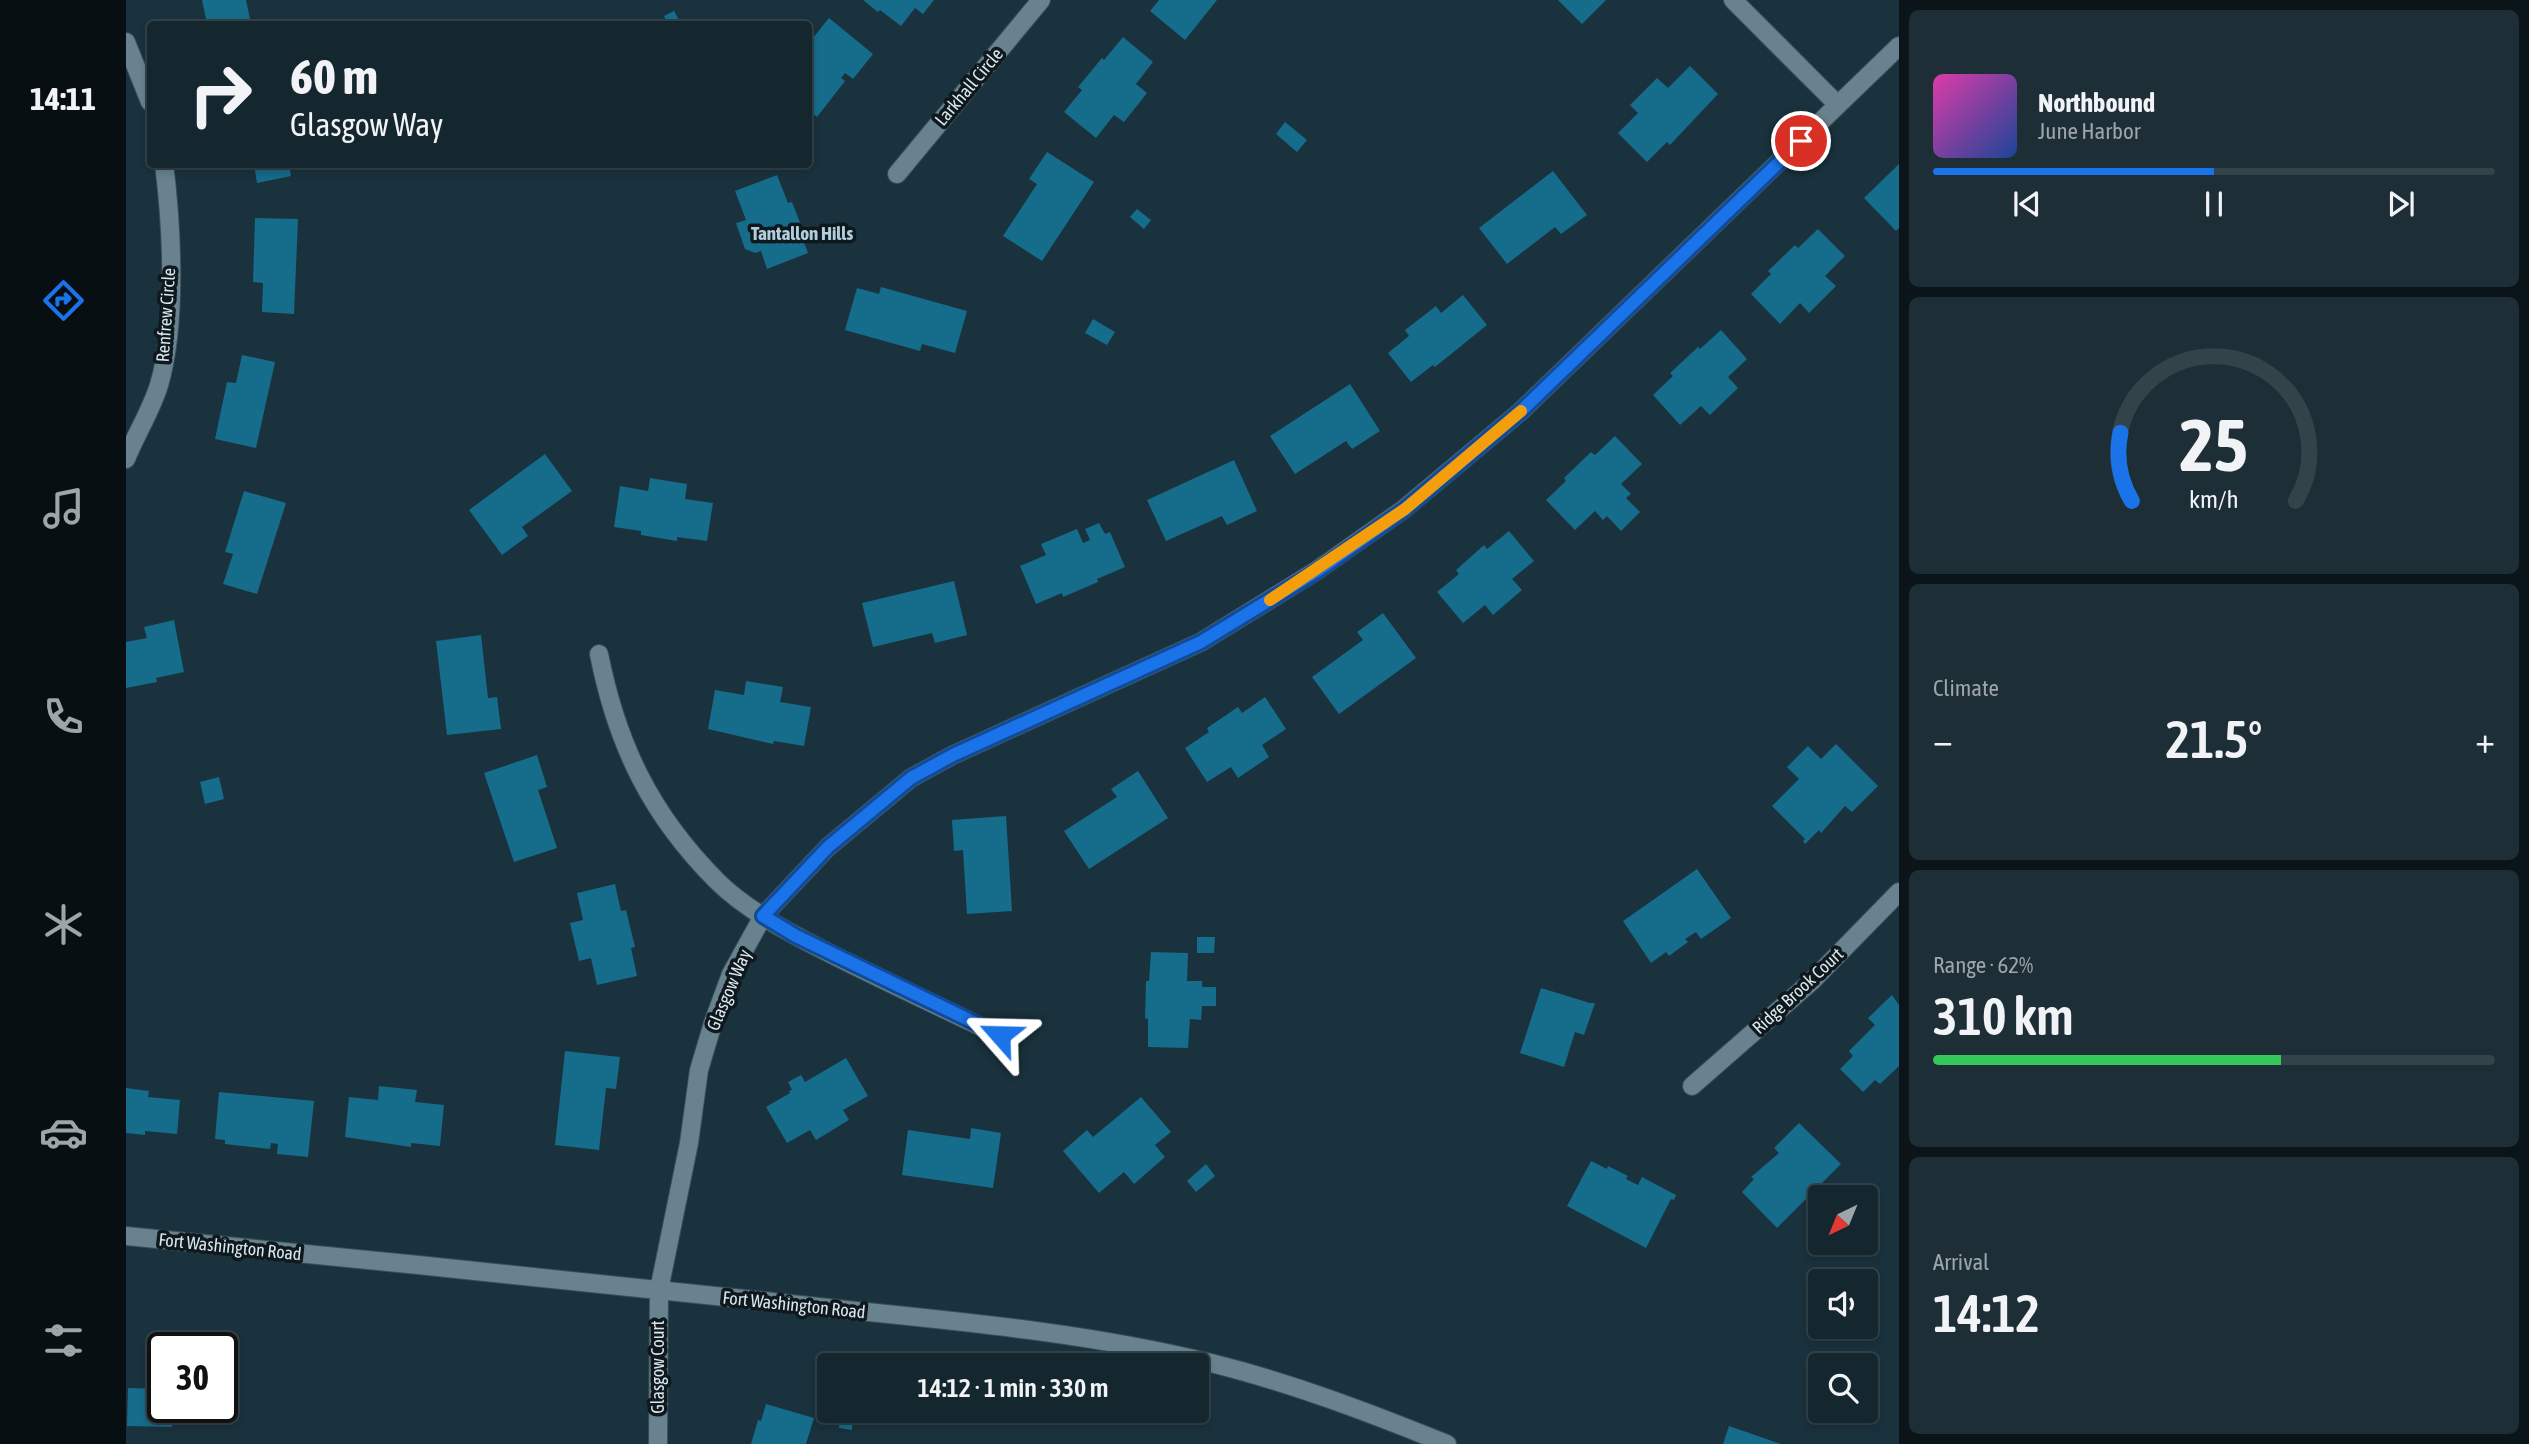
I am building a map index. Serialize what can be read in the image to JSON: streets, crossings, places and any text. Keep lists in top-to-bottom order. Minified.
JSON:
{"streets":{"street":["Larkhall Circle","Renfrew Circle","Glasgow Way","Ridge Brook Court","Fort Washington Road","Glasgow Court"]},"crossings":[["Glasgow Way","Fort Washington Road"],["Glasgow Way","Glasgow Court"],["Fort Washington Road","Glasgow Court"]],"districts":["Tantallon Hills"],"north":"bottom left","page":{"tabs":"14:11","turn":["60 m","Glasgow Way"],"song":["Northbound","June Harbor"],"tile":["Climate",["Range · 62%","310 km"],["Arrival","14:12"]],"heat":["−","21.5°","+"],"limit":"30","trip":"14:12 · 1 min · 330 m","gauge":["25","km/h"]}}
